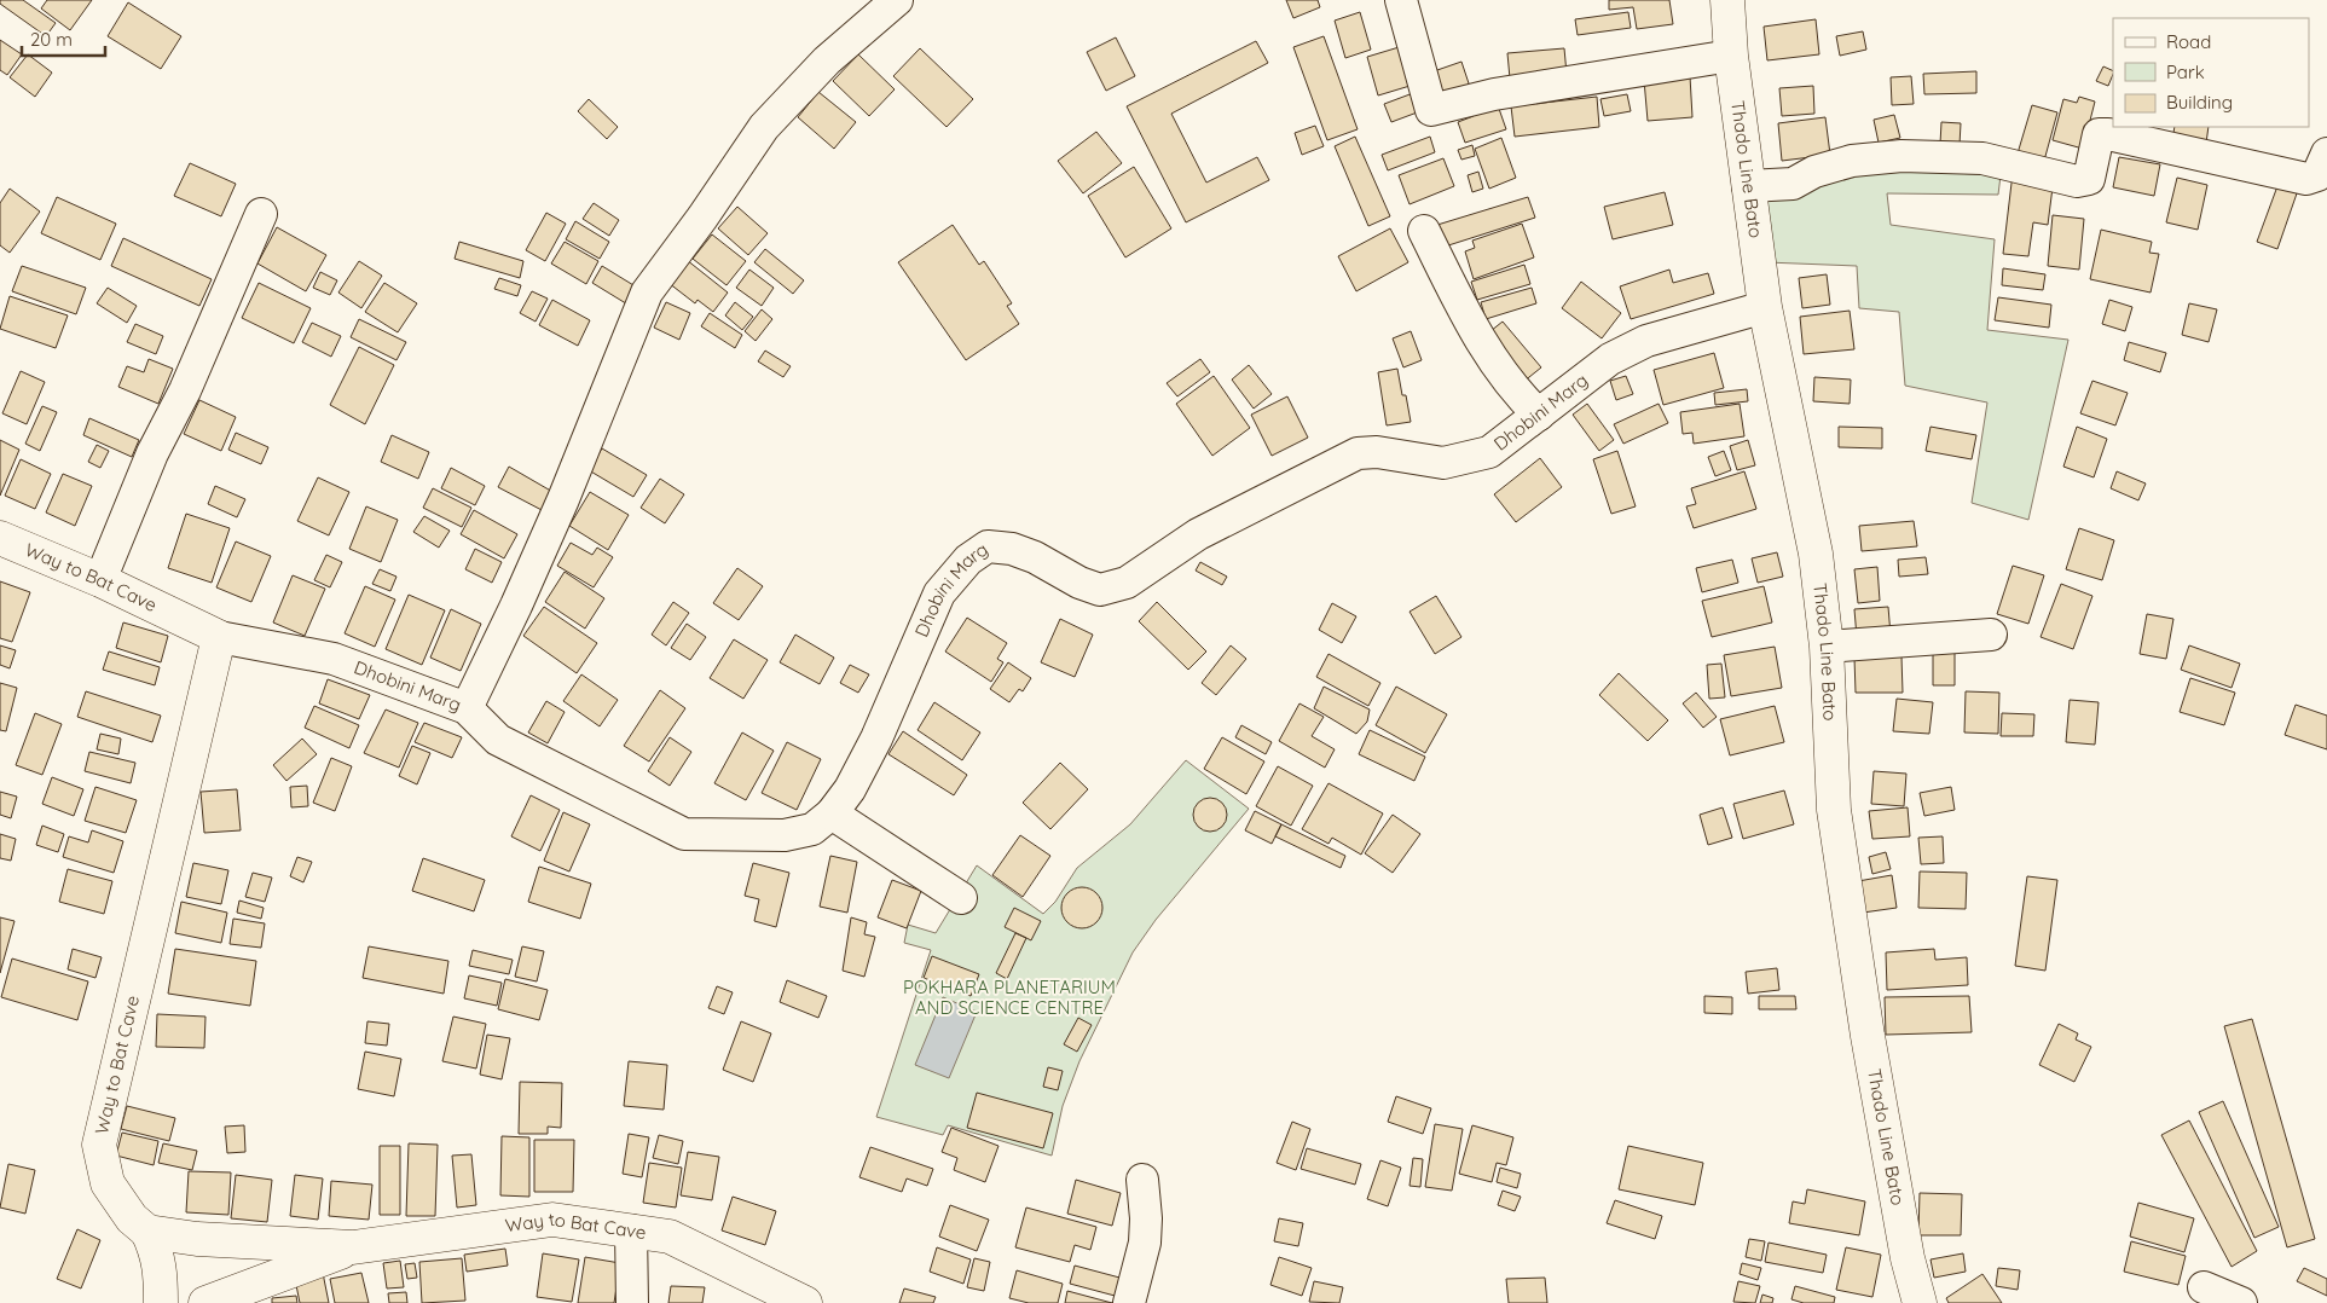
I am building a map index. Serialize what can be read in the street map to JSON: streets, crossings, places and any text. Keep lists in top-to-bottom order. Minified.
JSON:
{"streets":{"main road":["Thado Line Bato","Way to Bat Cave"],"street":["Dhobini Marg"]},"crossings":[["Thado Line Bato","Dhobini Marg"],["Dhobini Marg","Way to Bat Cave"]],"parks":["POKHARA PLANETARIUM AND SCIENCE CENTRE"],"legend":["Road","Park","Building"],"scale_bar":"20 m"}
